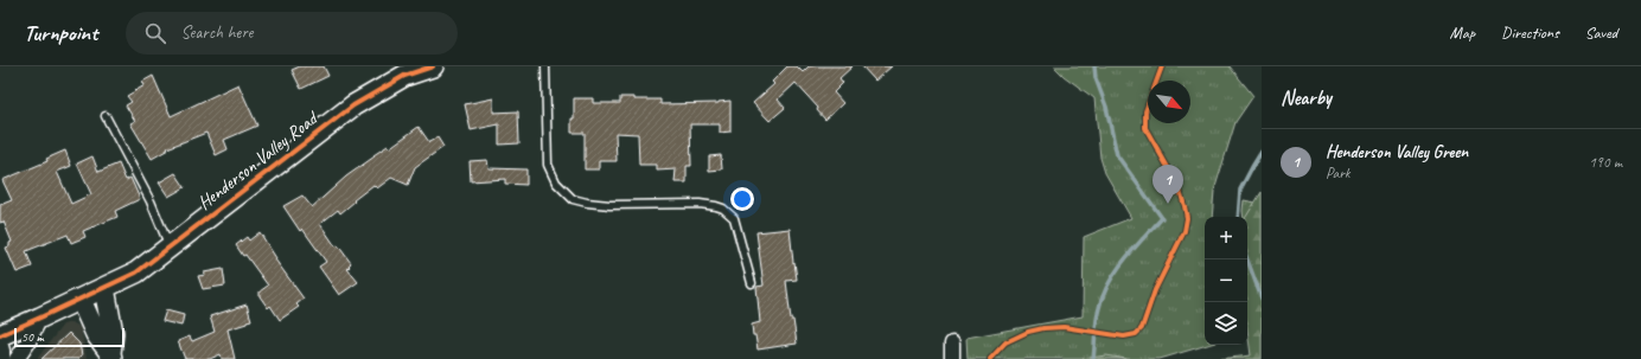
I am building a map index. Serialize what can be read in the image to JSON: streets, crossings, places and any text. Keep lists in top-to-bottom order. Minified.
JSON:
{"streets":{"street":["Henderson Valley Road"]},"scale_bar":"50 m","north":"bottom right","page":{"header":"Turnpoint","search":"Search here","nav":["Map","Directions","Saved"],"heading":"Nearby","list":[{"mark":"1","name":"Henderson Valley Green","note":"Park","value":"190 m"}],"pins":"1","map_buttons":["+","−"],"scale":"50 m"}}
